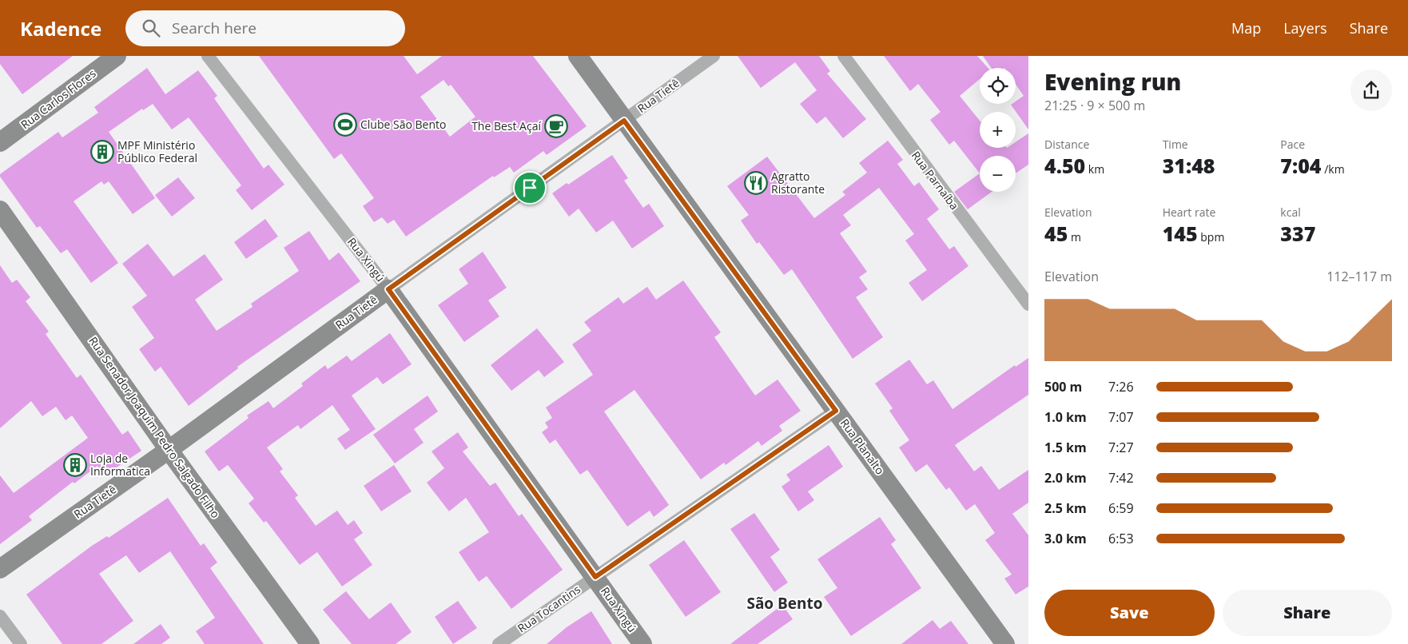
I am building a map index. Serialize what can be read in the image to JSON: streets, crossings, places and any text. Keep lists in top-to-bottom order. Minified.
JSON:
{"streets":{"main road":["Rua Tietê","Rua Carlos Flores","Rua Xingú","Rua Senador Joaquim Pedro Salgado Filho","Rua Planalto"],"street":["Rua Parnaíba","Rua Tocantins"]},"crossings":[["Rua Tietê","Rua Xingú"],["Rua Tietê","Rua Senador Joaquim Pedro Salgado Filho"],["Rua Tietê","Rua Planalto"],["Rua Xingú","Rua Tocantins"],["Rua Planalto","Rua Tocantins"]],"districts":["São Bento"],"places":{"sports":["Clube São Bento"],"cafe":["The Best Açaí"],"building":["MPF Ministério Público Federal","Loja de Informatica"],"restaurant":["Agratto Ristorante"]},"page":{"header":"Kadence","search":"Search here","nav":["Map","Layers","Share"],"heading":["Evening run","21:25 · 9 × 500 m"],"map_buttons":["+","−"],"stats":[["Distance","4.50 km"],["Time","31:48"],["Pace","7:04 /km"],["Elevation","45 m"],["Heart rate","145 bpm"],["kcal","337"]],"chart":["Elevation","112–117 m"],"list":[{"name":"500 m","note":"7:26"},{"name":"1.0 km","note":"7:07"},{"name":"1.5 km","note":"7:27"},{"name":"2.0 km","note":"7:42"},{"name":"2.5 km","note":"6:59"},{"name":"3.0 km","note":"6:53"}],"buttons":["Save","Share"]}}
